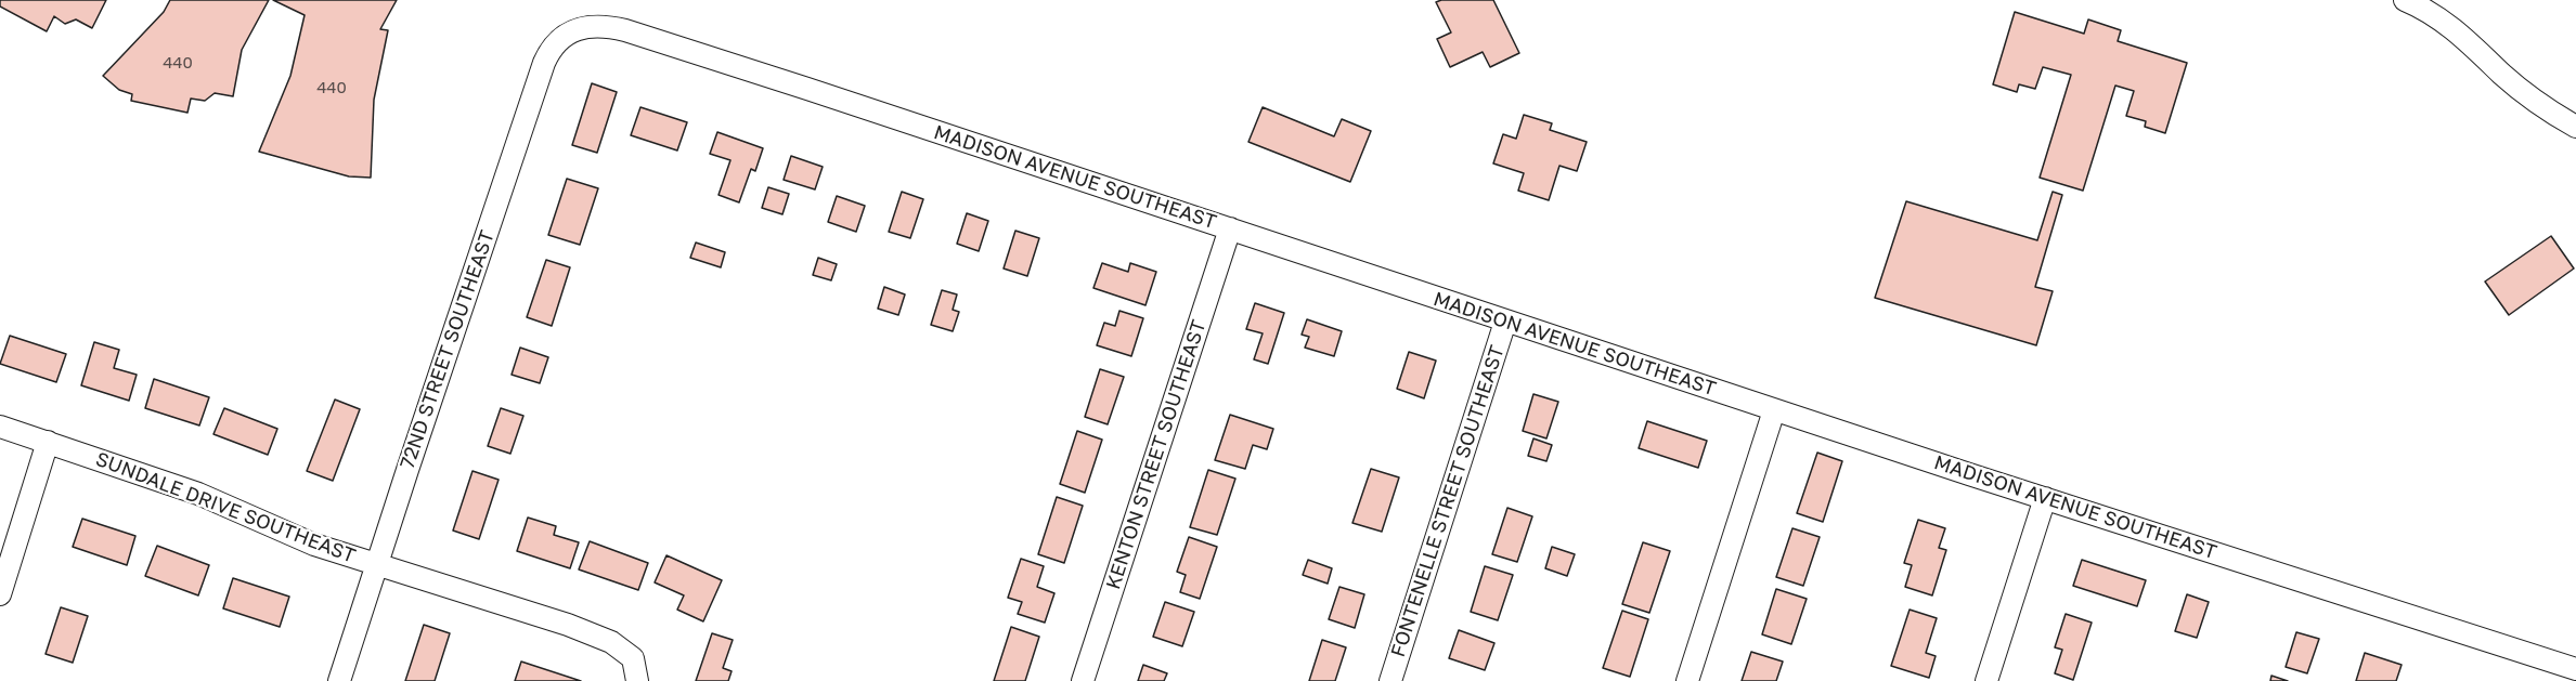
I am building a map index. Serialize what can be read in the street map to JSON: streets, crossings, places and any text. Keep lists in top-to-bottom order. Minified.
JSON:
{"streets":{"street":["MADISON AVENUE SOUTHEAST","72ND STREET SOUTHEAST","KENTON STREET SOUTHEAST","FONTENELLE STREET SOUTHEAST","SUNDALE DRIVE SOUTHEAST"]},"crossings":[["MADISON AVENUE SOUTHEAST","72ND STREET SOUTHEAST"],["MADISON AVENUE SOUTHEAST","KENTON STREET SOUTHEAST"],["MADISON AVENUE SOUTHEAST","FONTENELLE STREET SOUTHEAST"],["72ND STREET SOUTHEAST","SUNDALE DRIVE SOUTHEAST"]],"house_numbers":["440","440"]}
